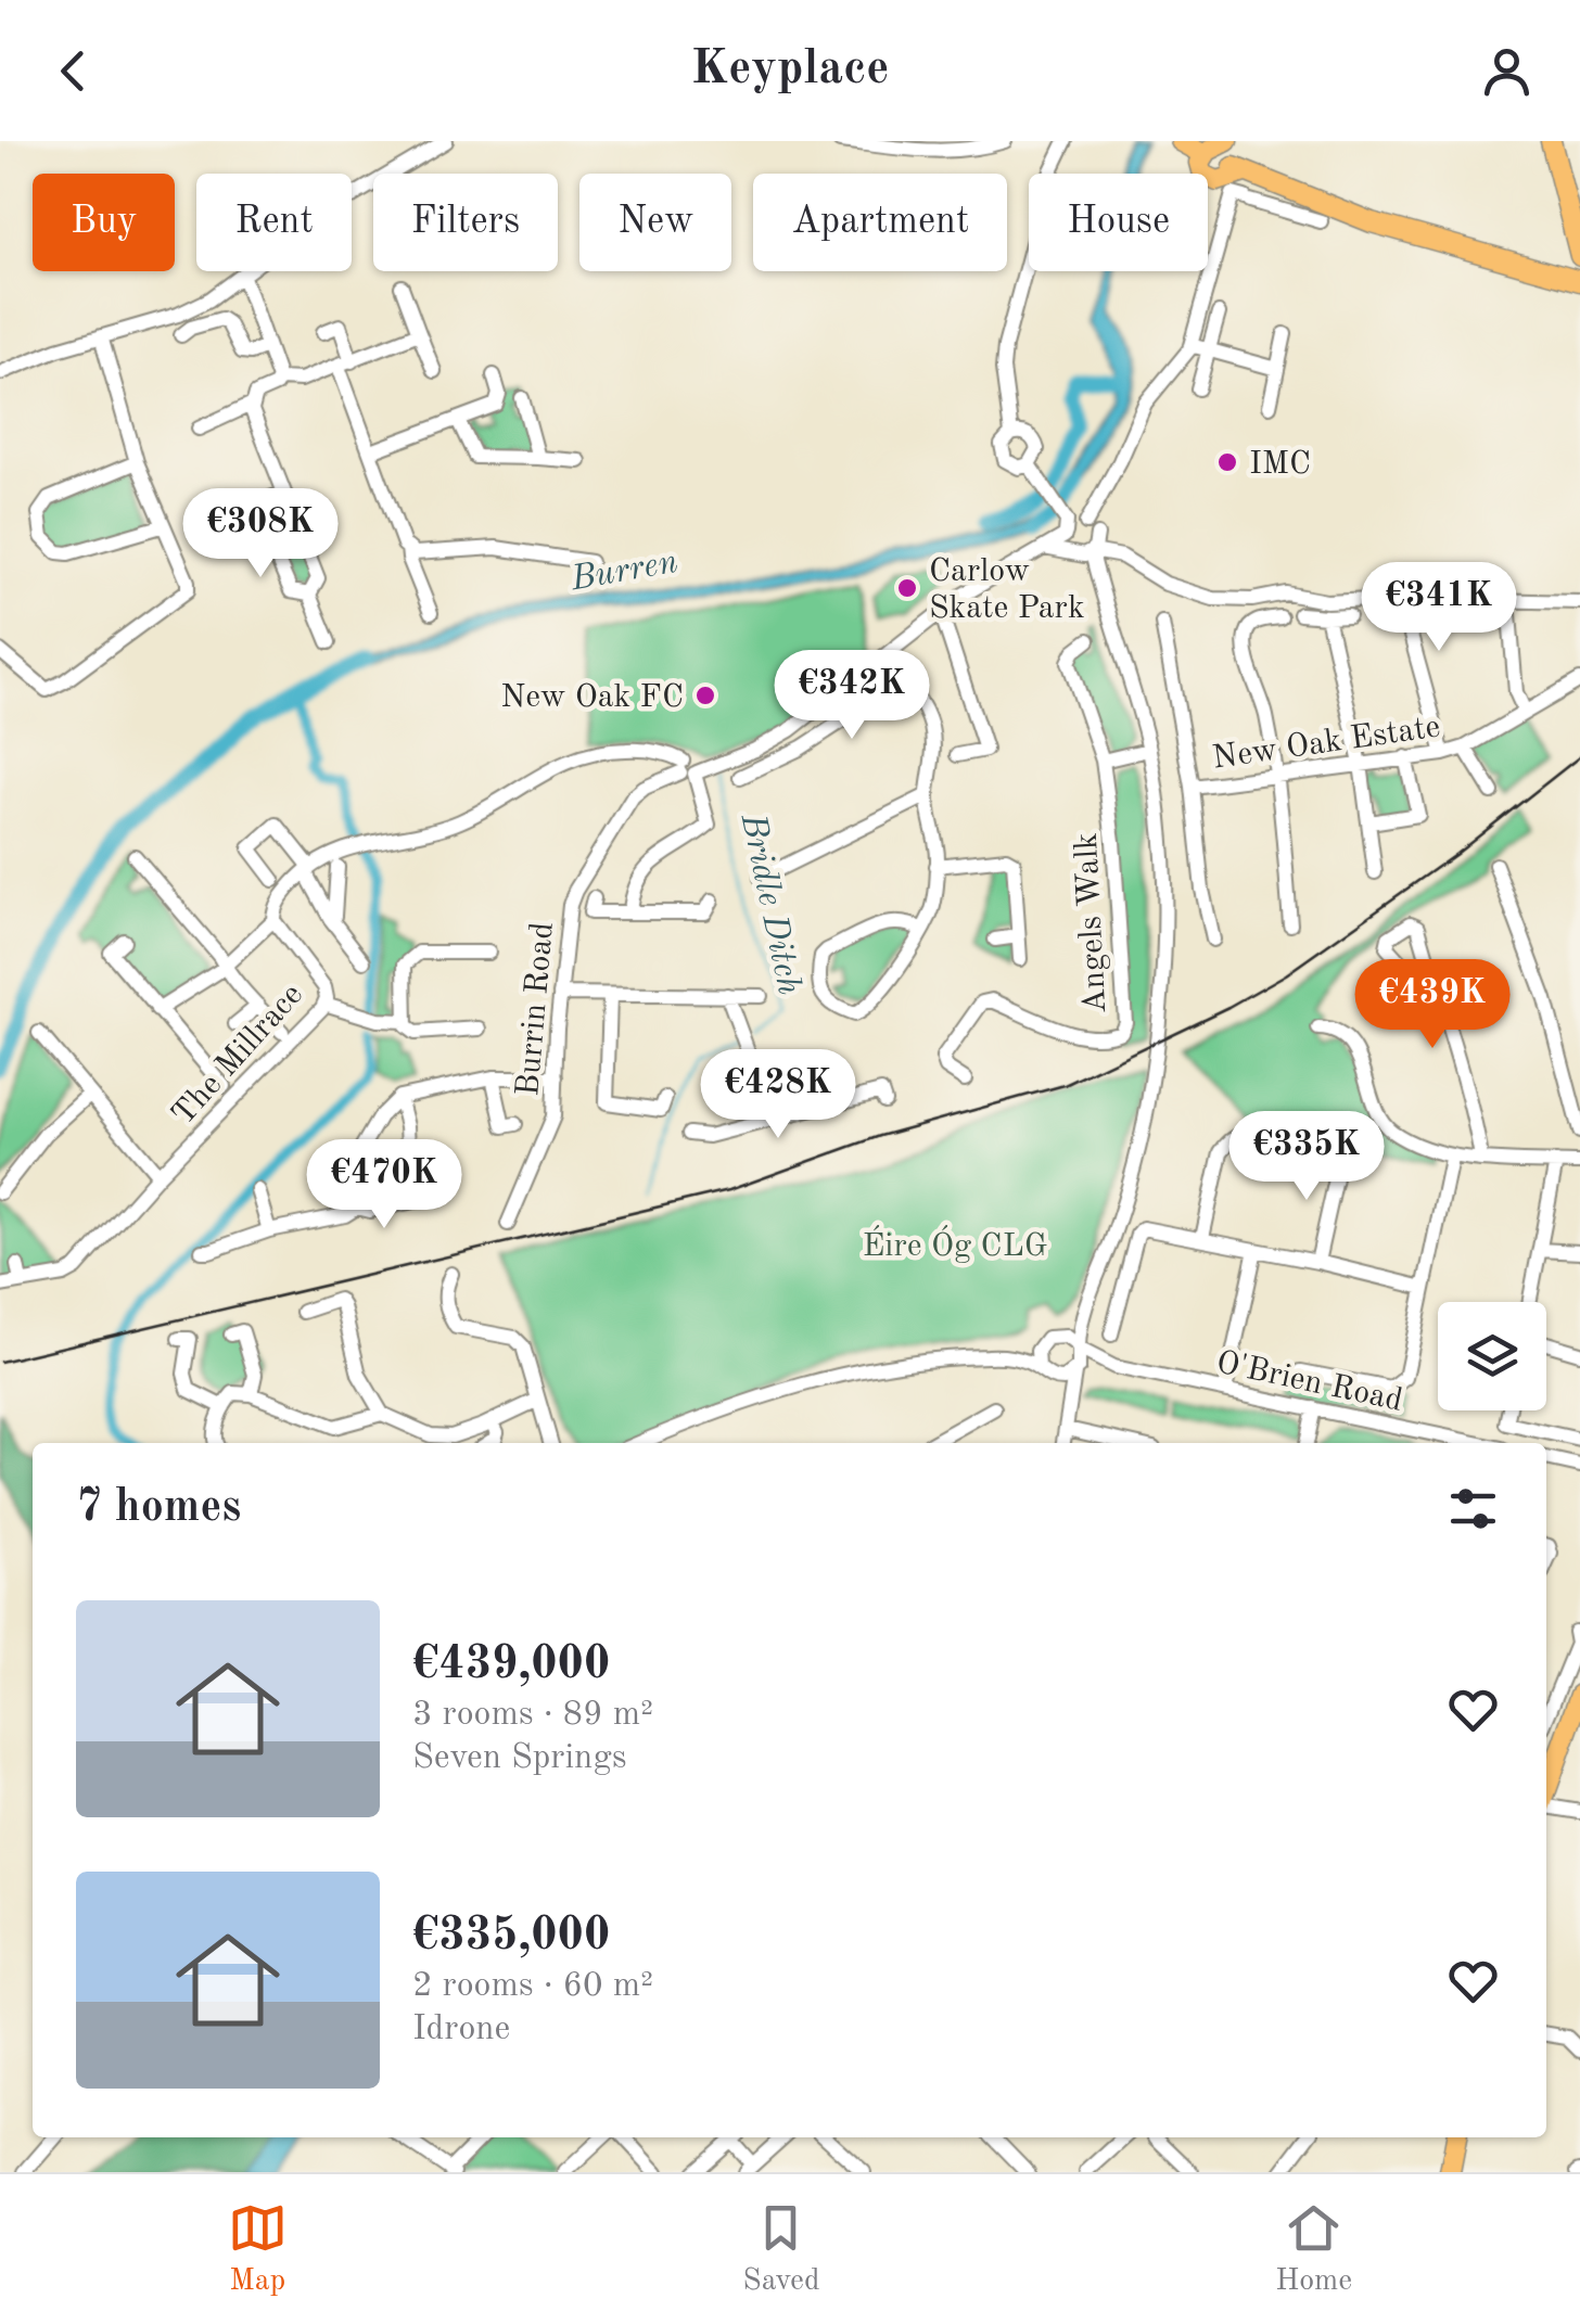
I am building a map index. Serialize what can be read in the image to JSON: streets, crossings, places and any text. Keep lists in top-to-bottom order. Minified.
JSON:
{"streets":{"street":["New Oak Estate","Angels Walk","Burrin Road","The Millrace","O'Brien Road"]},"water":["Burren","Bridle Ditch"],"parks":["Éire Óg CLG"],"places":["IMC","Carlow Skate Park","New Oak FC"],"page":{"header":"Keyplace","chip":["Buy","Rent","Filters","New","Apartment","House"],"price":["€308K","€341K","€342K","€439K","€428K","€335K","€470K"],"heading":"7 homes","list":[{"name":"€439,000","note":"3 rooms · 89 m² · Seven Springs"},{"name":"€335,000","note":"2 rooms · 60 m² · Idrone"}],"tabs":["Map","Saved","Home"]}}
